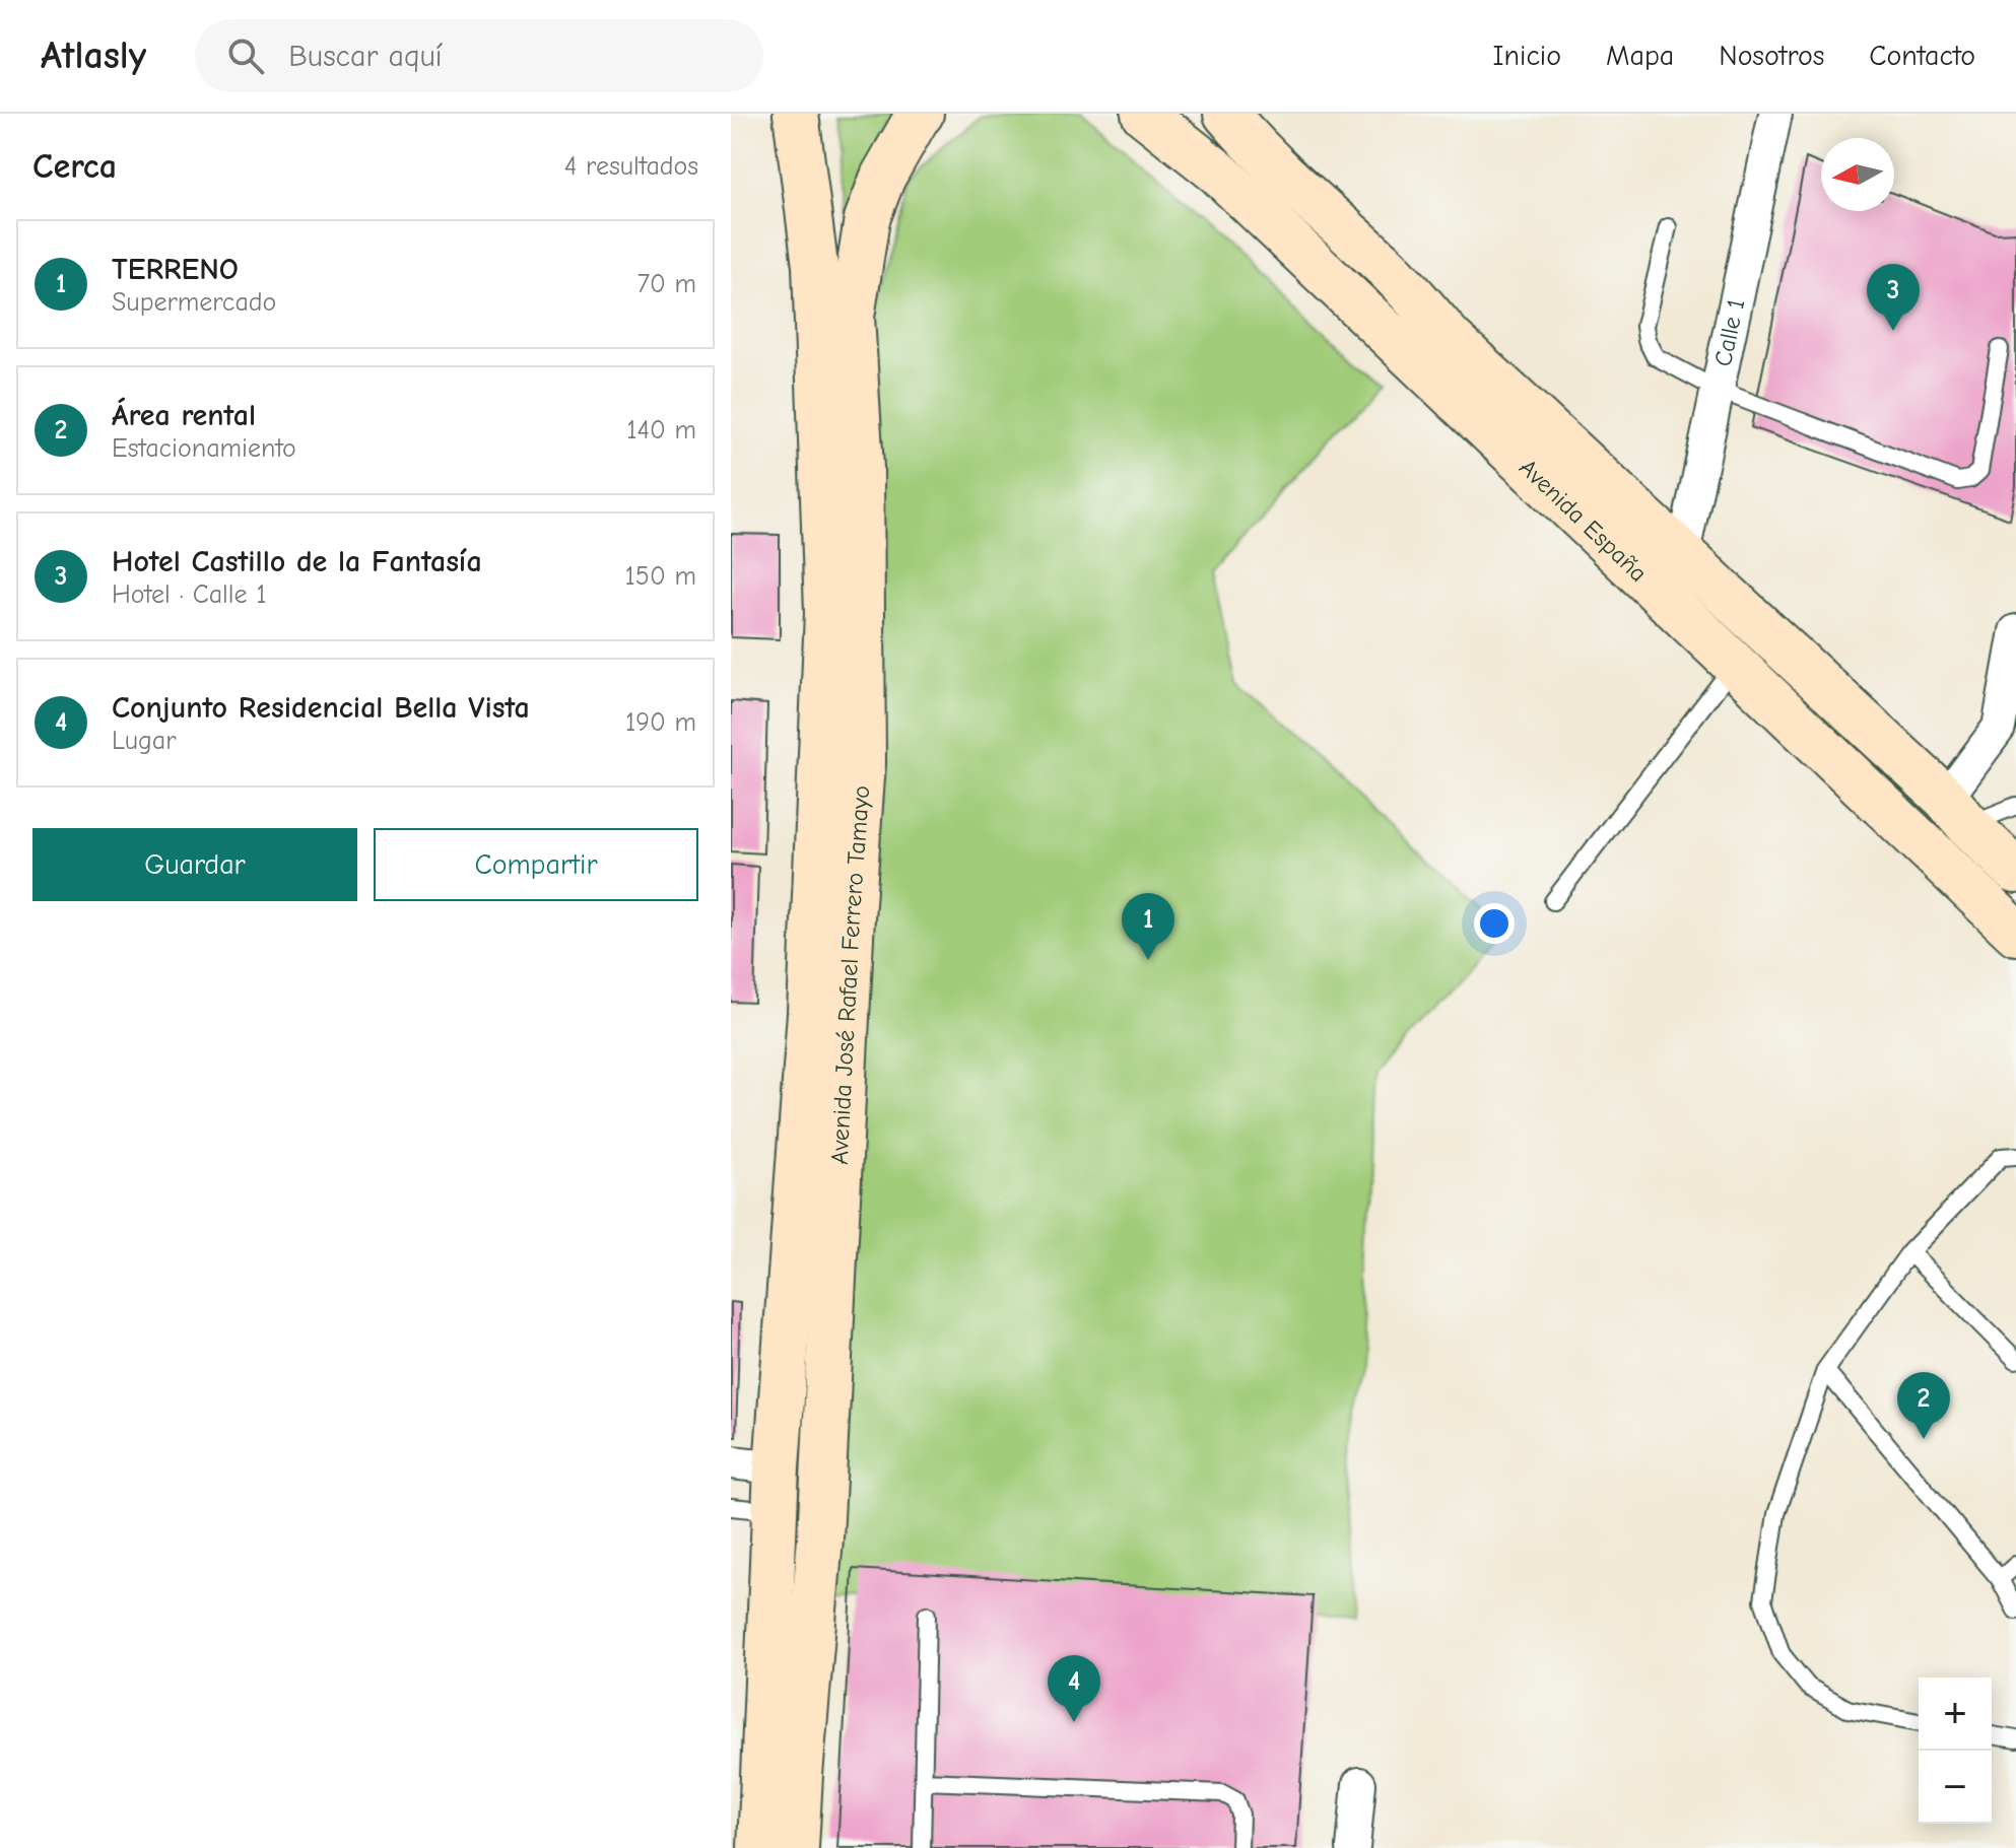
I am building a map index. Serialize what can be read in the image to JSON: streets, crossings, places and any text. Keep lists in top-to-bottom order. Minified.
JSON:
{"streets":{"street":["Calle 1","Avenida España","Avenida José Rafael Ferrero Tamayo"]},"crossings":[["Calle 1","Avenida España"]],"north":"left","page":{"header":"Atlasly","search":"Buscar aquí","nav":["Inicio","Mapa","Nosotros","Contacto"],"heading":["Cerca","4 resultados"],"list":[{"mark":"1","name":"TERRENO","note":"Supermercado","value":"70 m"},{"mark":"2","name":"Área rental","note":"Estacionamiento","value":"140 m"},{"mark":"3","name":"Hotel Castillo de la Fantasía","note":"Hotel · Calle 1","value":"150 m"},{"mark":"4","name":"Conjunto Residencial Bella Vista","note":"Lugar","value":"190 m"}],"pins":["3","1","2","4"],"buttons":["Guardar","Compartir"],"map_buttons":["+","−"]}}
